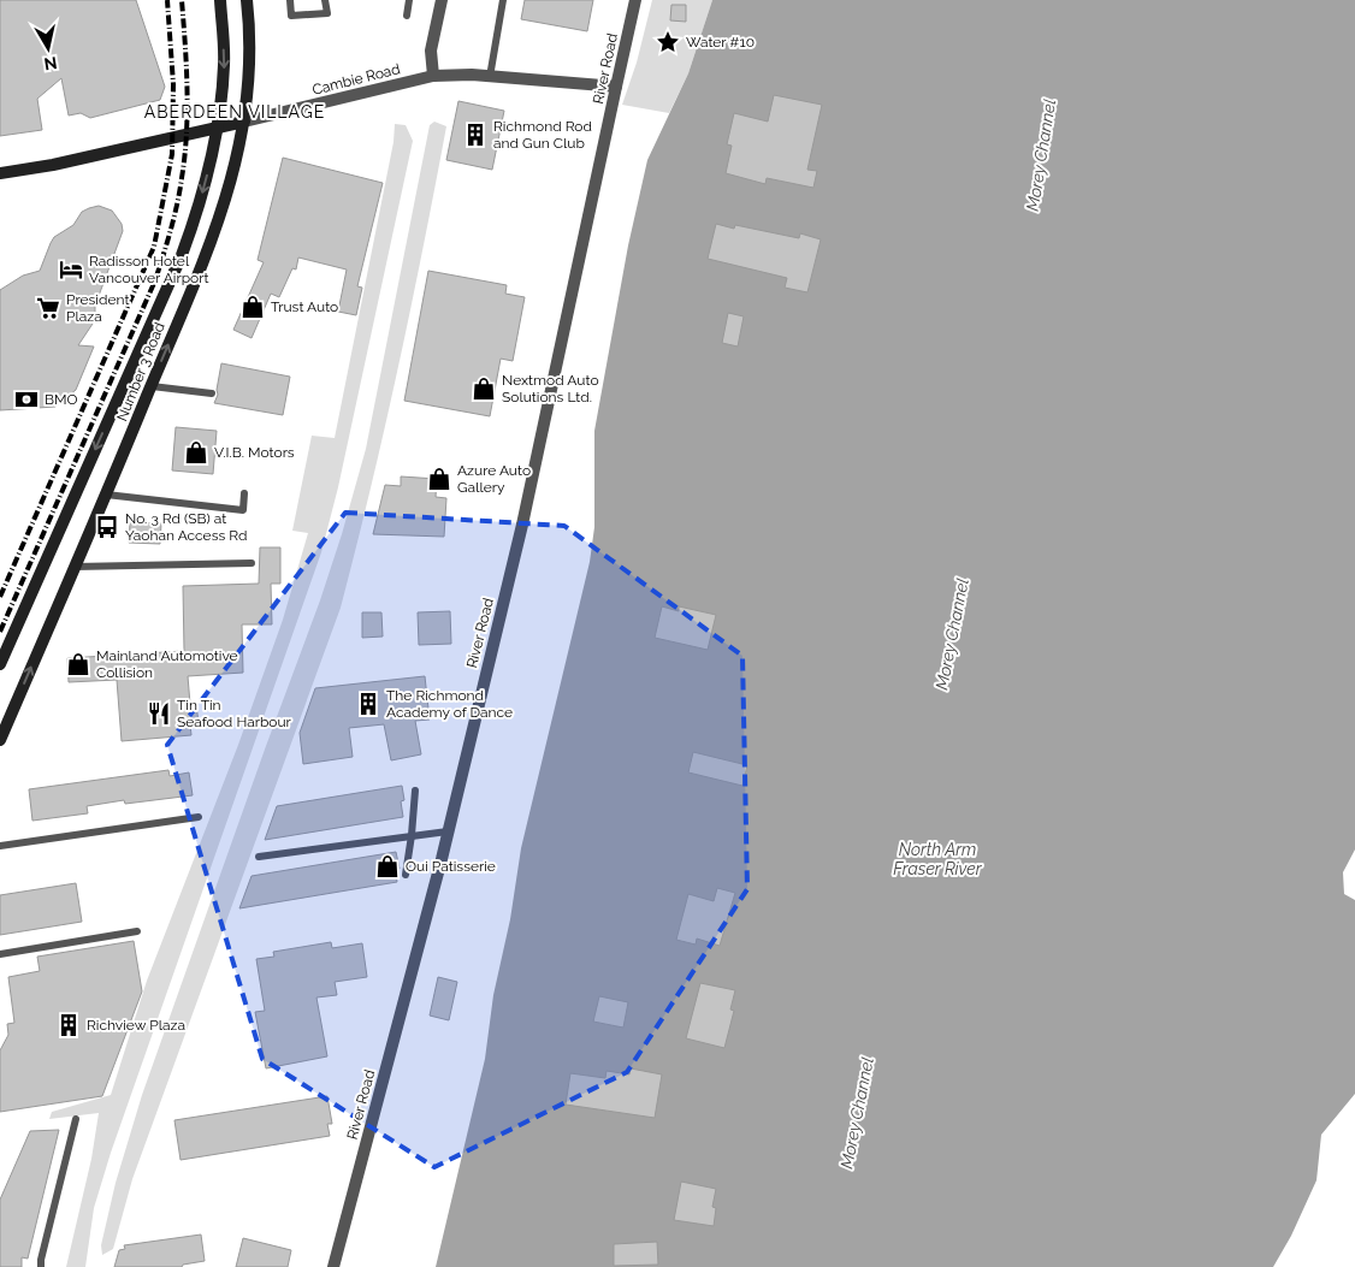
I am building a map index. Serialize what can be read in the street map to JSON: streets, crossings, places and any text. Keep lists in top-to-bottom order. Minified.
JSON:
{"streets":{"main road":["Cambie Road","Number 3 Road"],"street":["River Road"]},"crossings":[["River Road","Cambie Road"],["Cambie Road","Number 3 Road"]],"districts":["ABERDEEN VILLAGE"],"water":["Morey Channel","North Arm Fraser River"],"places":{"place":["Water #10"],"building":["Richmond Rod and Gun Club","The Richmond Academy of Dance","Richview Plaza"],"hotel":["Radisson Hotel Vancouver Airport"],"shop":["Trust Auto","Nextmod Auto Solutions Ltd.","V.I.B. Motors","Azure Auto Gallery","Mainland Automotive Collision","Oui Patisserie"],"supermarket":["President Plaza"],"bank":["BMO"],"bus stop":["No. 3 Rd (SB) at Yaohan Access Rd"],"restaurant":["Tin Tin Seafood Harbour"]},"north":"bottom"}
